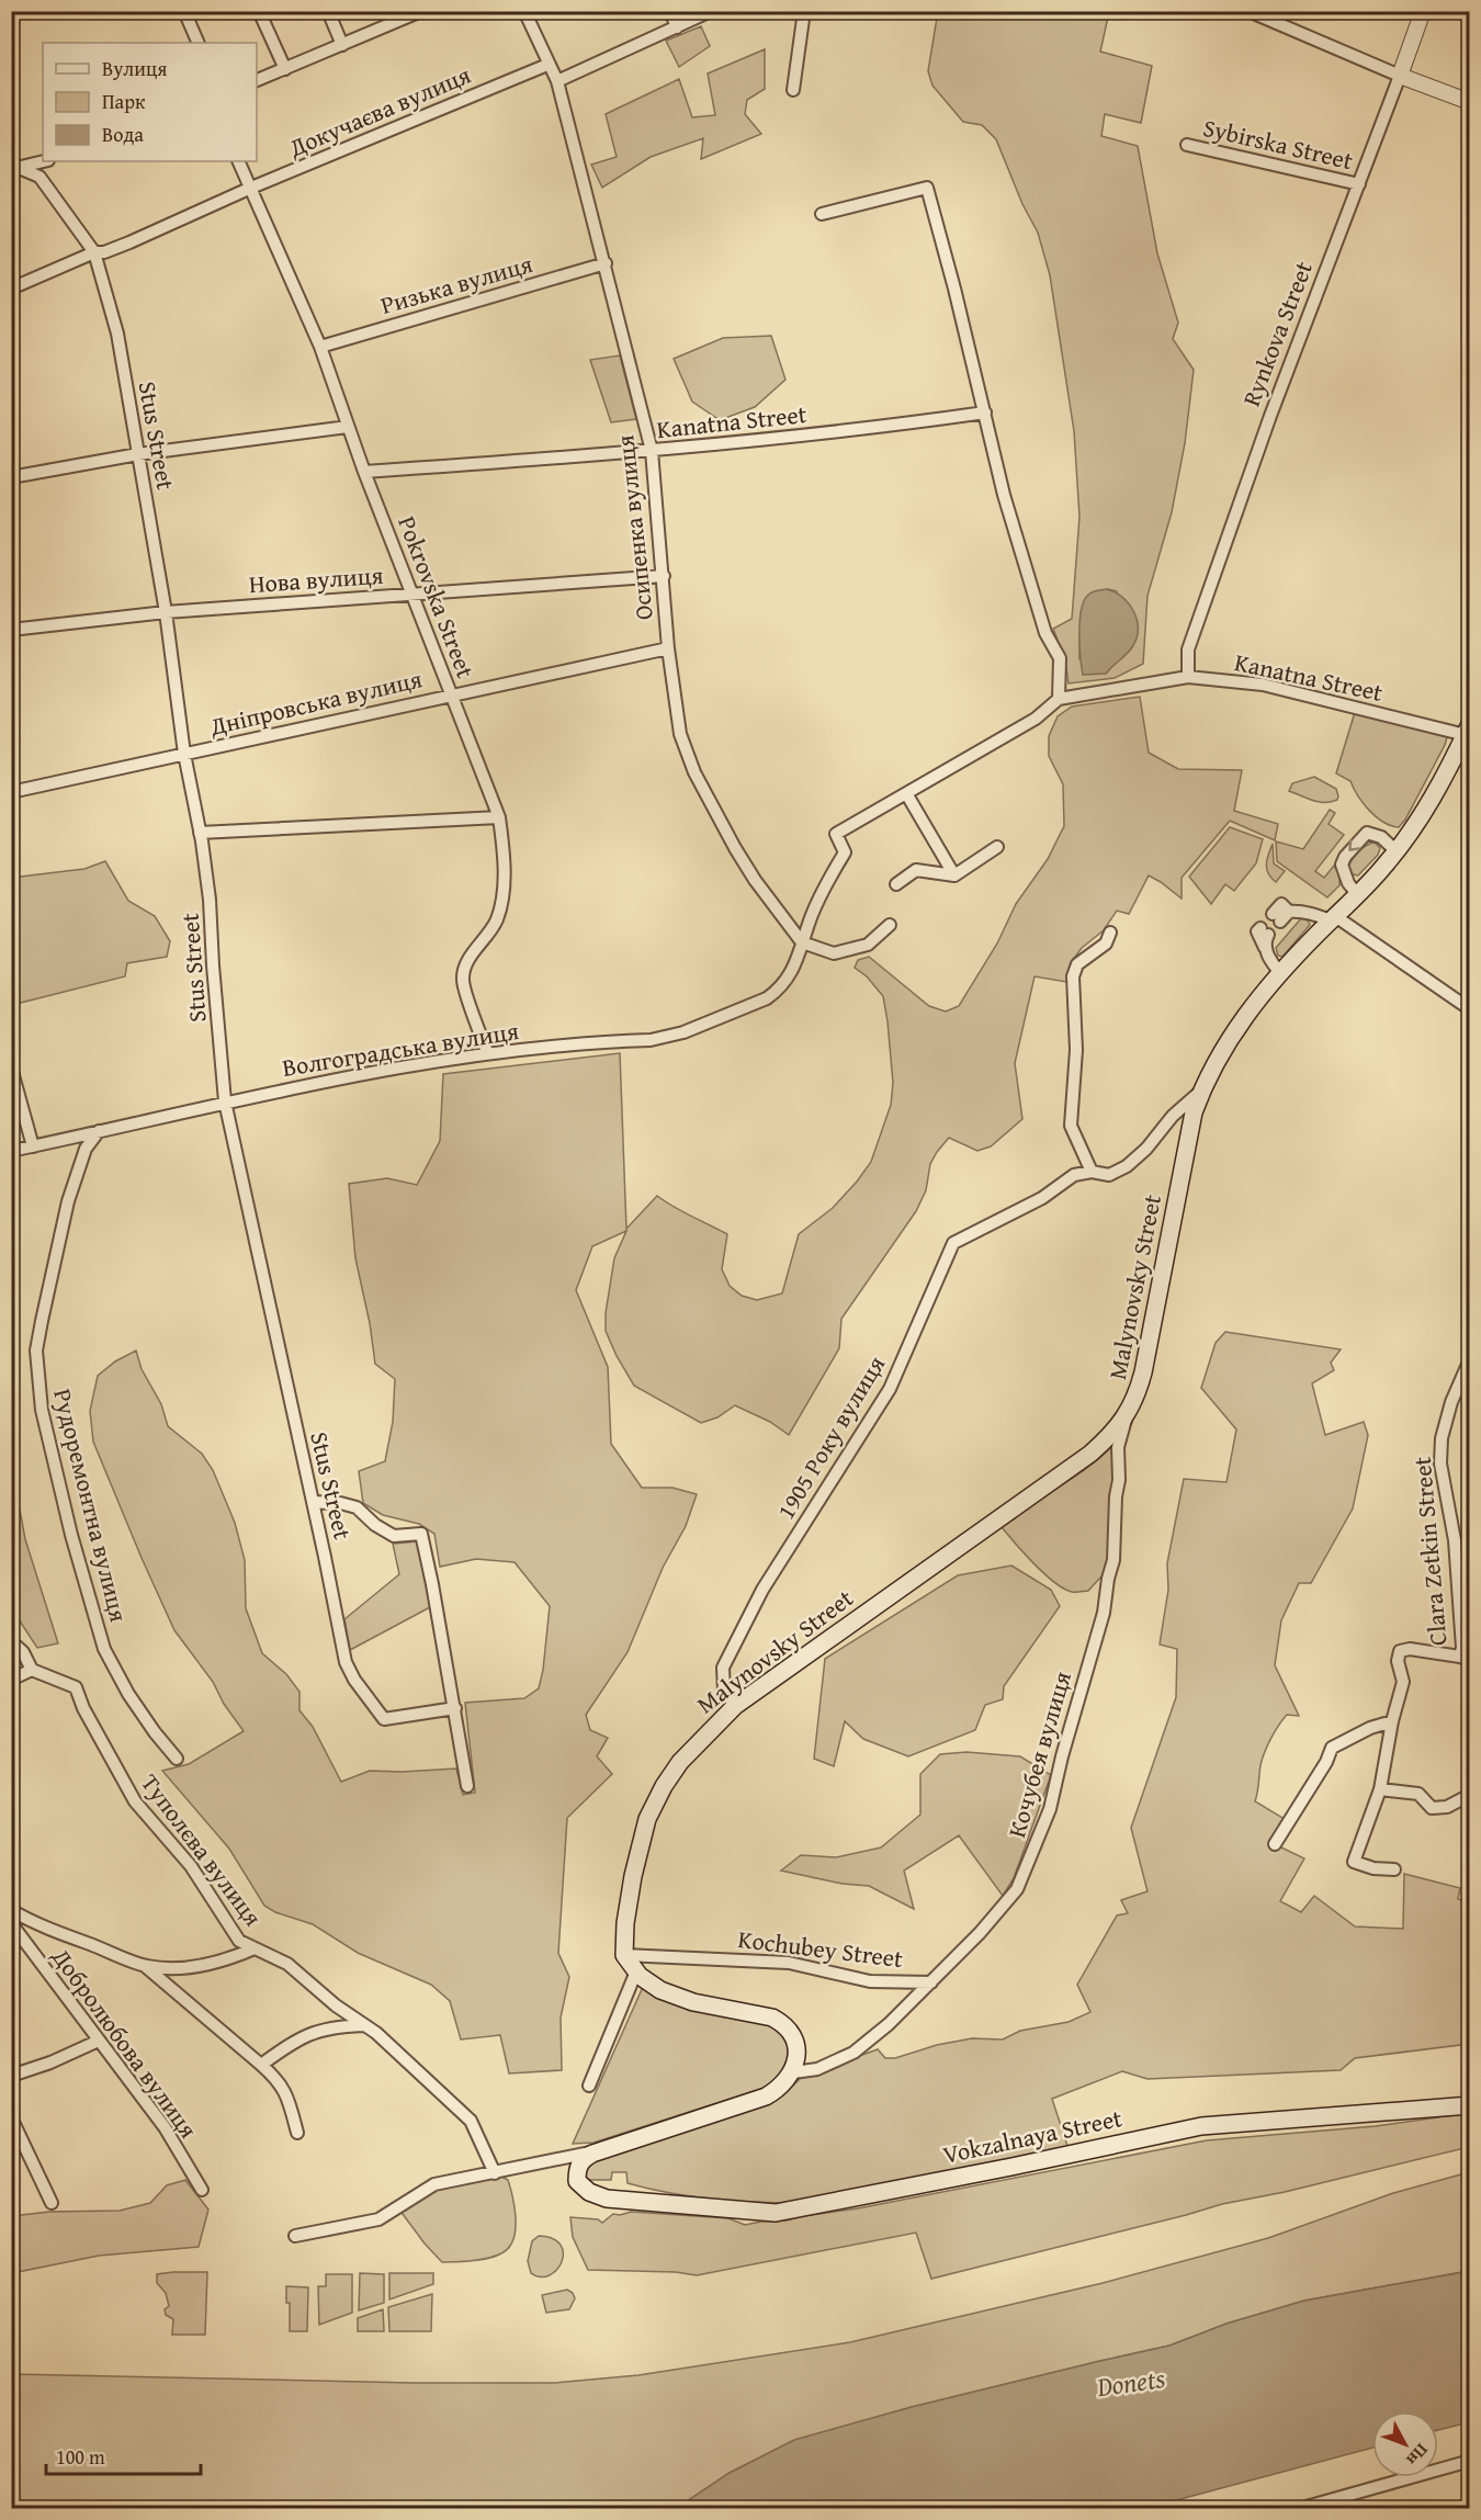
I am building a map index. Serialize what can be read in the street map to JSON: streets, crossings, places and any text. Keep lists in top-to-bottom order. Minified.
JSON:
{"streets":{"main road":["Malynovsky Street","Vokzalnaya Street"],"street":["Докучаєва вулиця","Sybirska Street","Ризька вулиця","Rynkova Street","Kanatna Street","Stus Street","Осипенка вулиця","Нова вулиця","Pokrovska Street","Дніпровська вулиця","Волгоградська вулиця","1905 Року вулиця","Рудоремонтна вулиця","Clara Zetkin Street","Кочубея вулиця","Туполєва вулиця","Kochubey Street","Добролюбова вулиця"]},"crossings":[["Докучаєва вулиця","Stus Street"],["Докучаєва вулиця","Осипенка вулиця"],["Докучаєва вулиця","Pokrovska Street"],["Sybirska Street","Rynkova Street"],["Ризька вулиця","Осипенка вулиця"],["Ризька вулиця","Pokrovska Street"],["Rynkova Street","Kanatna Street"],["Kanatna Street","Осипенка вулиця"],["Kanatna Street","Pokrovska Street"],["Kanatna Street","Волгоградська вулиця"],["Kanatna Street","Malynovsky Street"],["Stus Street","Нова вулиця"],["Stus Street","Дніпровська вулиця"],["Stus Street","Волгоградська вулиця"],["Осипенка вулиця","Нова вулиця"],["Осипенка вулиця","Дніпровська вулиця"],["Осипенка вулиця","Волгоградська вулиця"],["Нова вулиця","Pokrovska Street"],["Pokrovska Street","Дніпровська вулиця"],["Pokrovska Street","Волгоградська вулиця"],["Волгоградська вулиця","Рудоремонтна вулиця"],["Malynovsky Street","1905 Року вулиця"],["Malynovsky Street","Кочубея вулиця"],["Malynovsky Street","Kochubey Street"],["Кочубея вулиця","Kochubey Street"]],"water":["Donets"],"legend":["Вулиця","Парк","Вода"],"scale_bar":"100 m","north":"bottom right"}
